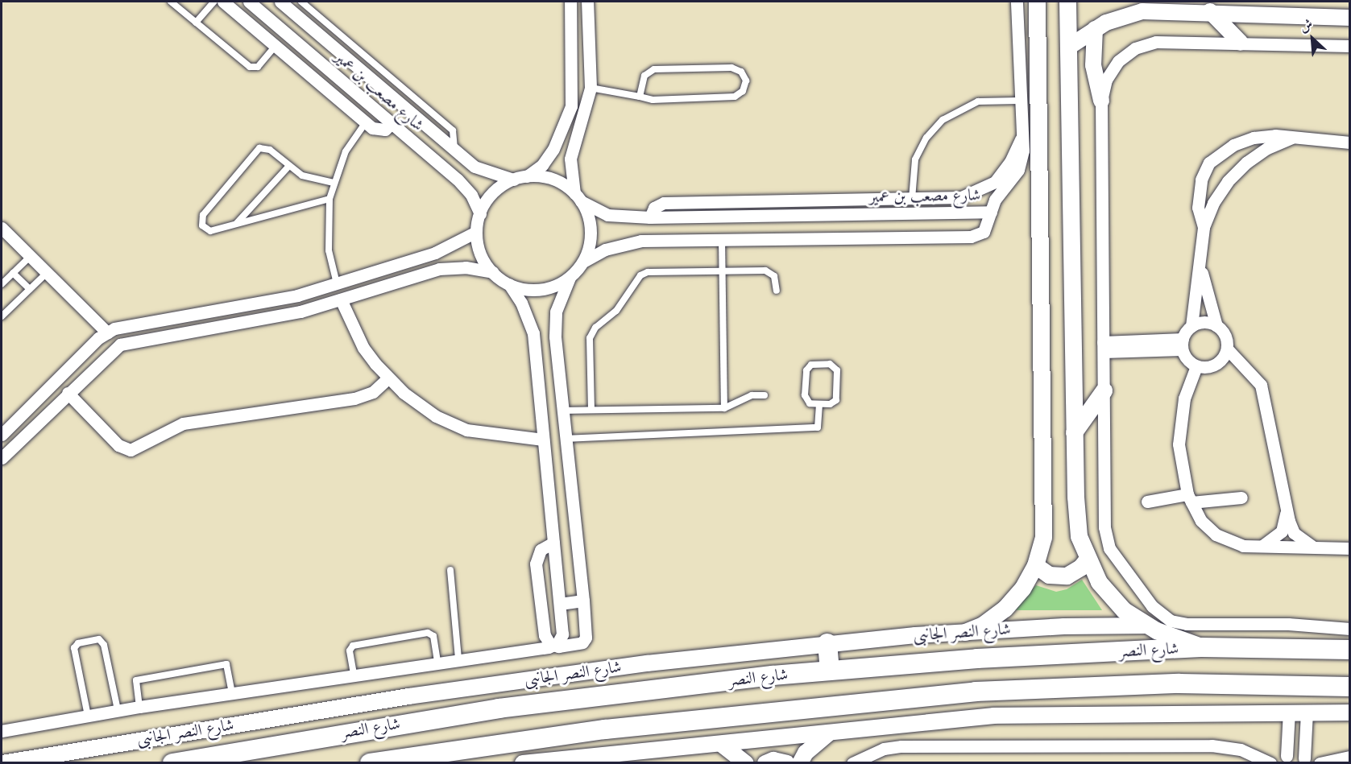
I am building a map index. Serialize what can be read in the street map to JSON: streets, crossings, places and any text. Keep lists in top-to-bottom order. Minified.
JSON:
{"streets":{"main road":["شارع النصر"],"street":["شارع مصعب بن عمير","شارع النصر الجانبى"]},"north":"top left"}
